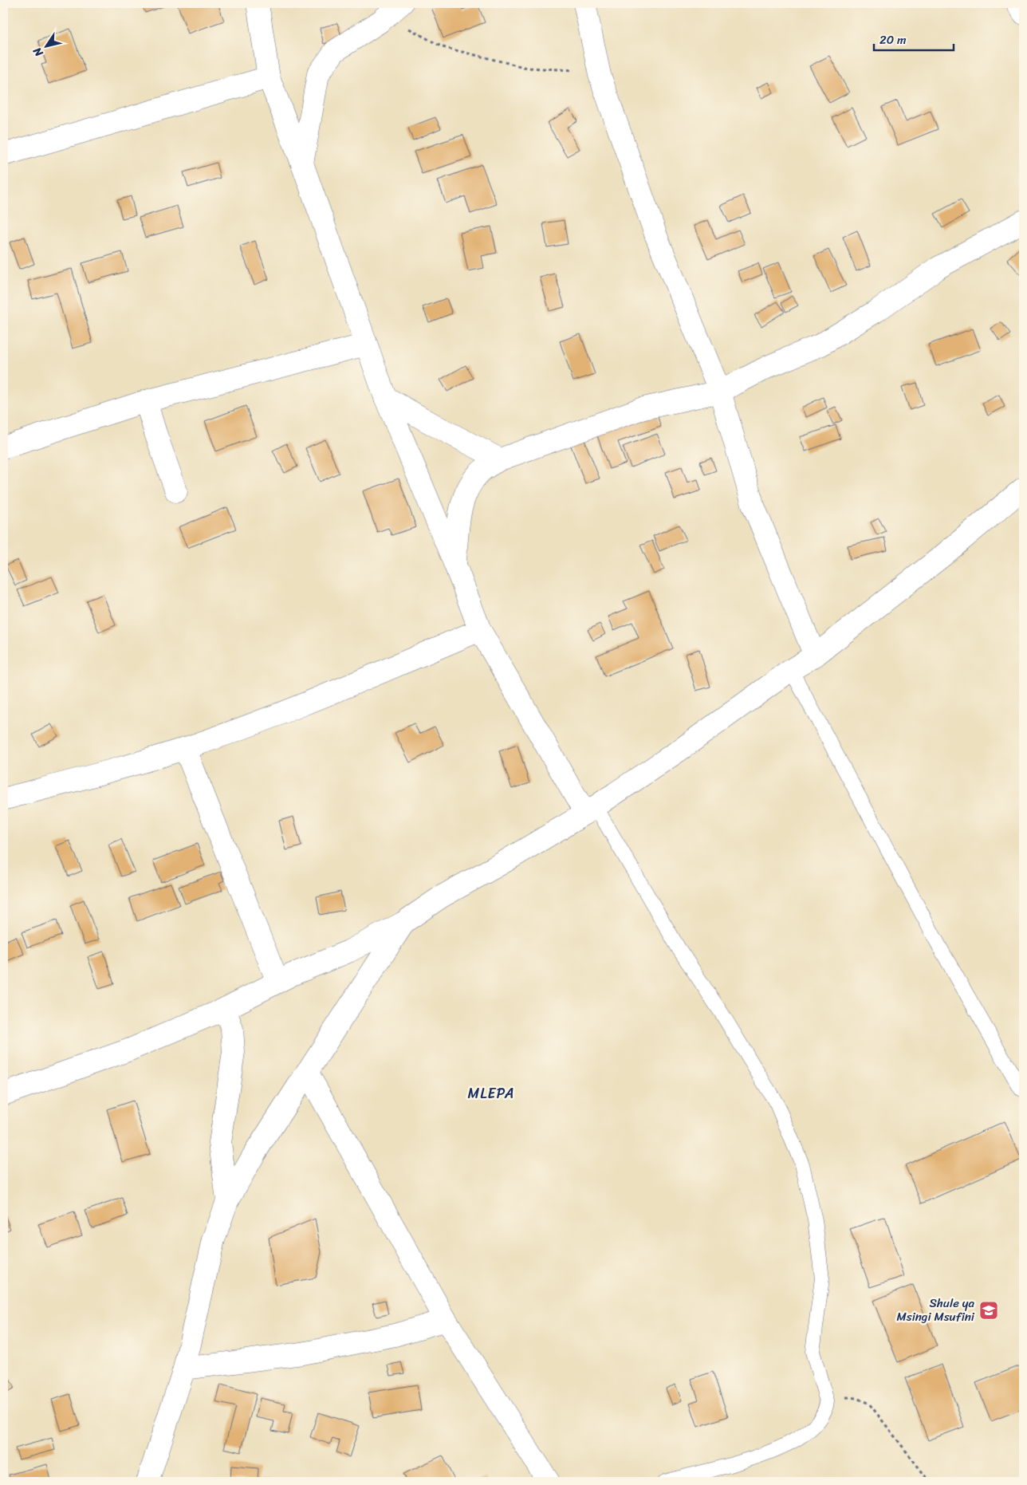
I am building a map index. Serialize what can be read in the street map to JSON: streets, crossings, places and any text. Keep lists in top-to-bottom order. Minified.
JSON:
{"districts":["MLEPA"],"places":{"school or university":["Shule ya Msingi Msufini"]},"scale_bar":"20 m","north":"bottom left"}
